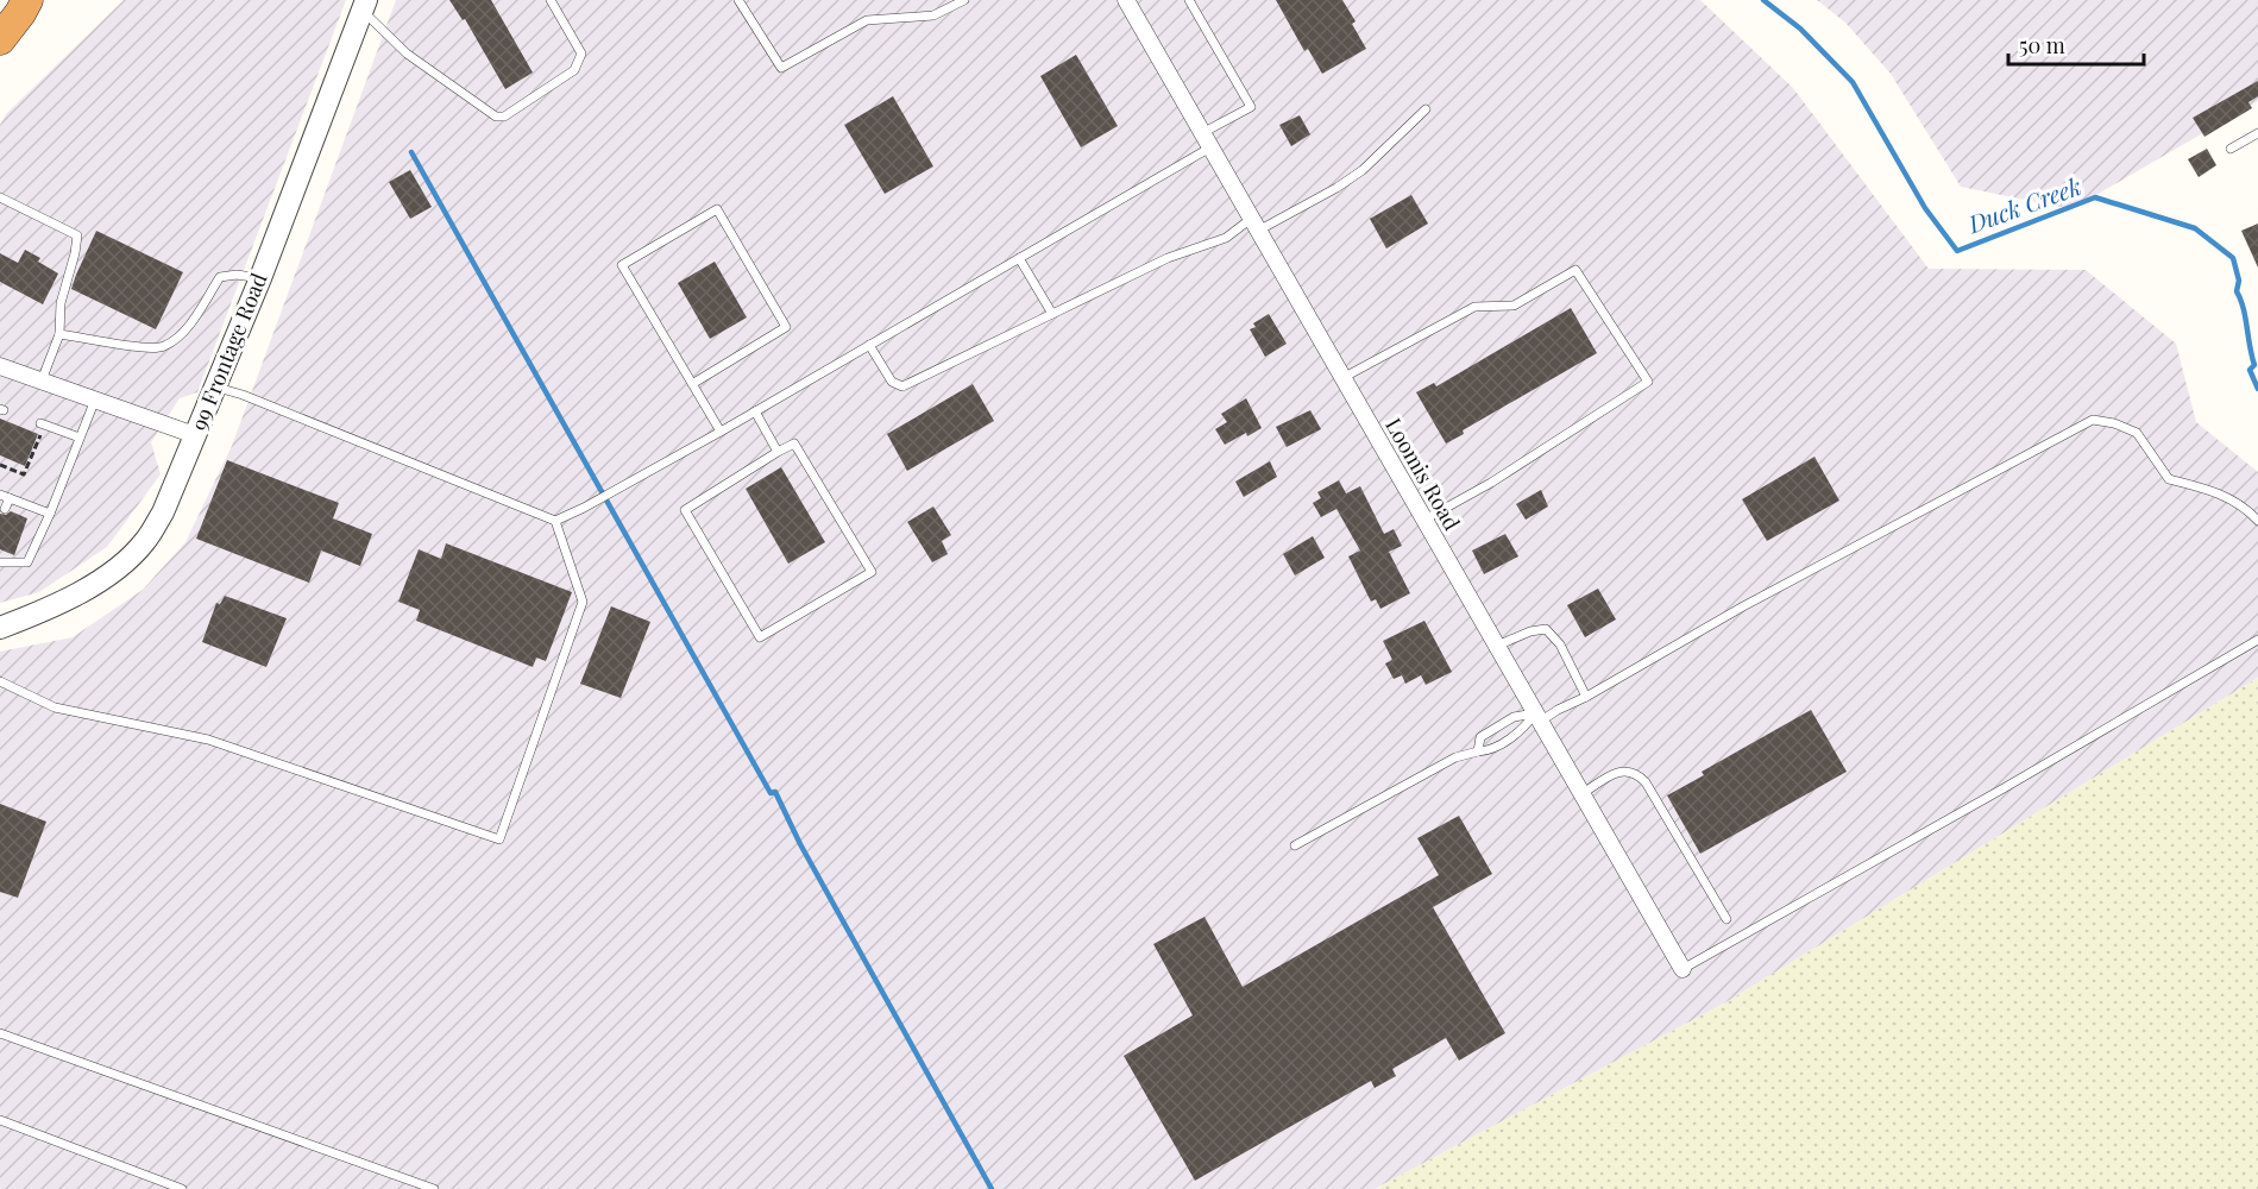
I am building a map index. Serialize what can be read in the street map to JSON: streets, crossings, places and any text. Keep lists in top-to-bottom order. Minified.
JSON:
{"streets":{"street":["99 Frontage Road","Loomis Road"]},"water":["Duck Creek"],"scale_bar":"50 m"}
